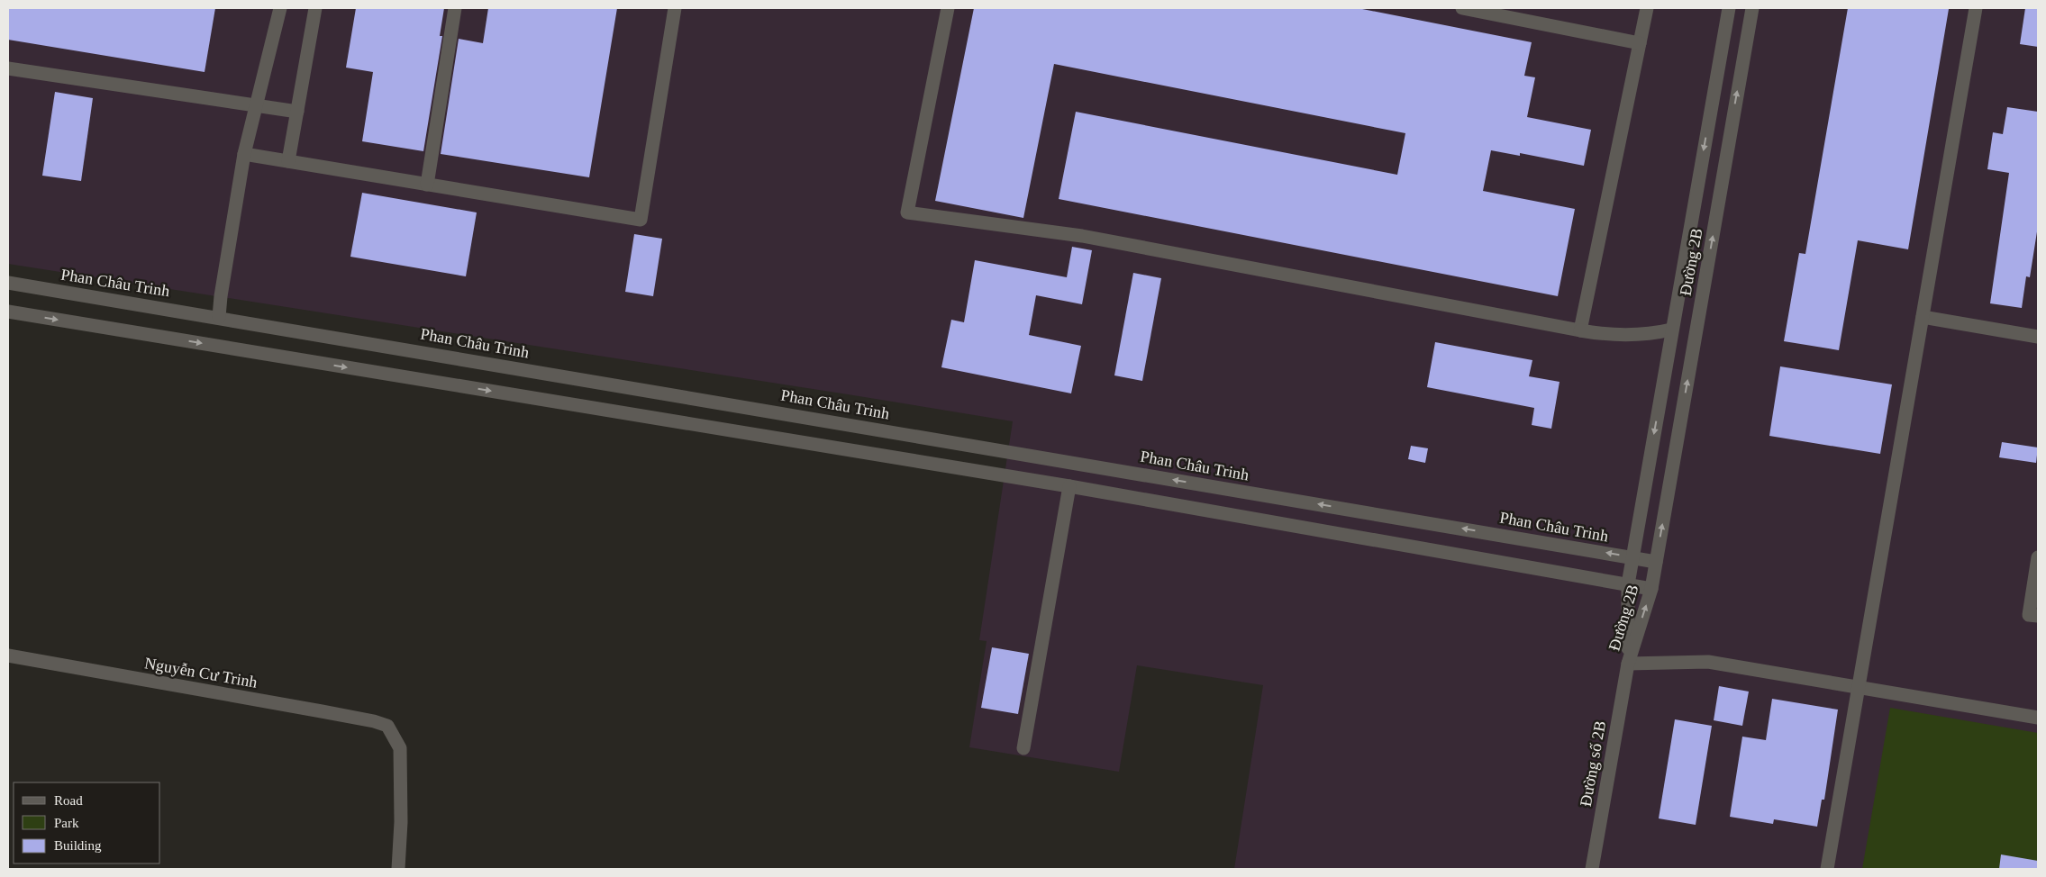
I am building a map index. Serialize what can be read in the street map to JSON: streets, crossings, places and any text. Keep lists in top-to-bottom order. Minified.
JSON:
{"streets":{"street":["Đường 2B","Phan Châu Trinh","Nguyễn Cư Trinh","Đường số 2B"]},"crossings":[["Đường 2B","Phan Châu Trinh"],["Đường 2B","Đường số 2B"]],"legend":["Road","Park","Building"]}
